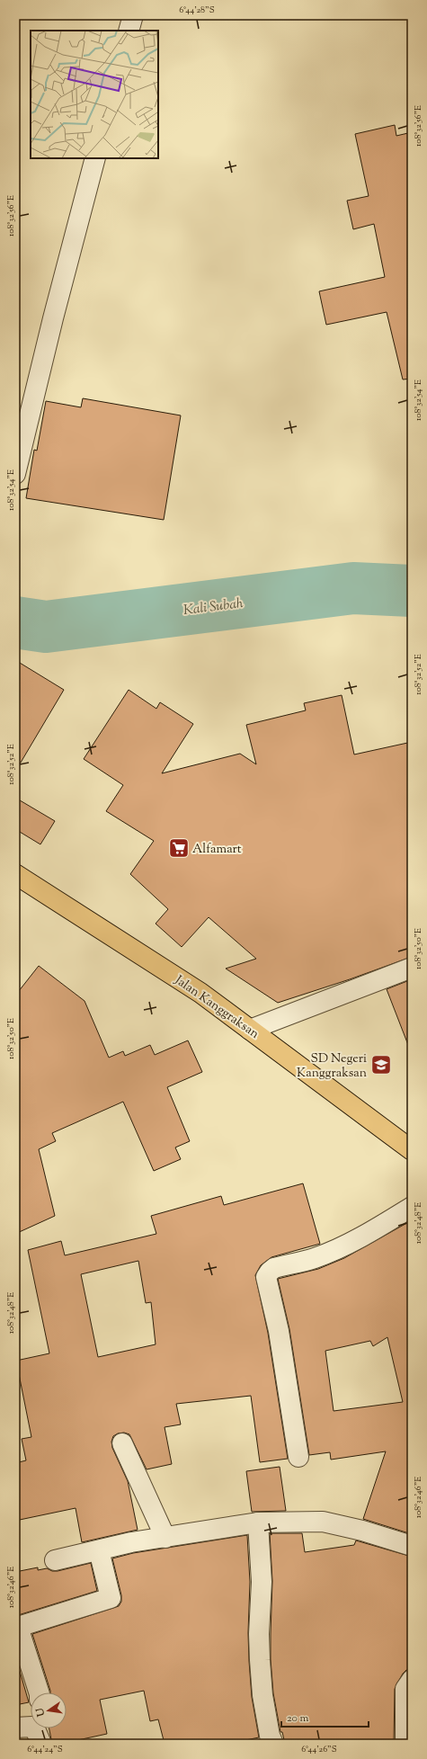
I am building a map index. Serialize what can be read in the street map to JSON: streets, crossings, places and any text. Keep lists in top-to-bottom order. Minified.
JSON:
{"streets":{"highway":["Jalan Kanggraksan"]},"water":["Kali Subah"],"places":{"supermarket":["Alfamart"],"school or university":["SD Negeri Kanggraksan"]},"scale_bar":"20 m","north":"left","coordinates":["6°44'28\"S","108°32'56\"E","108°32'54\"E","108°32'52\"E","108°32'50\"E","108°32'48\"E","108°32'46\"E","6°44'24\"S","6°44'26\"S"]}
